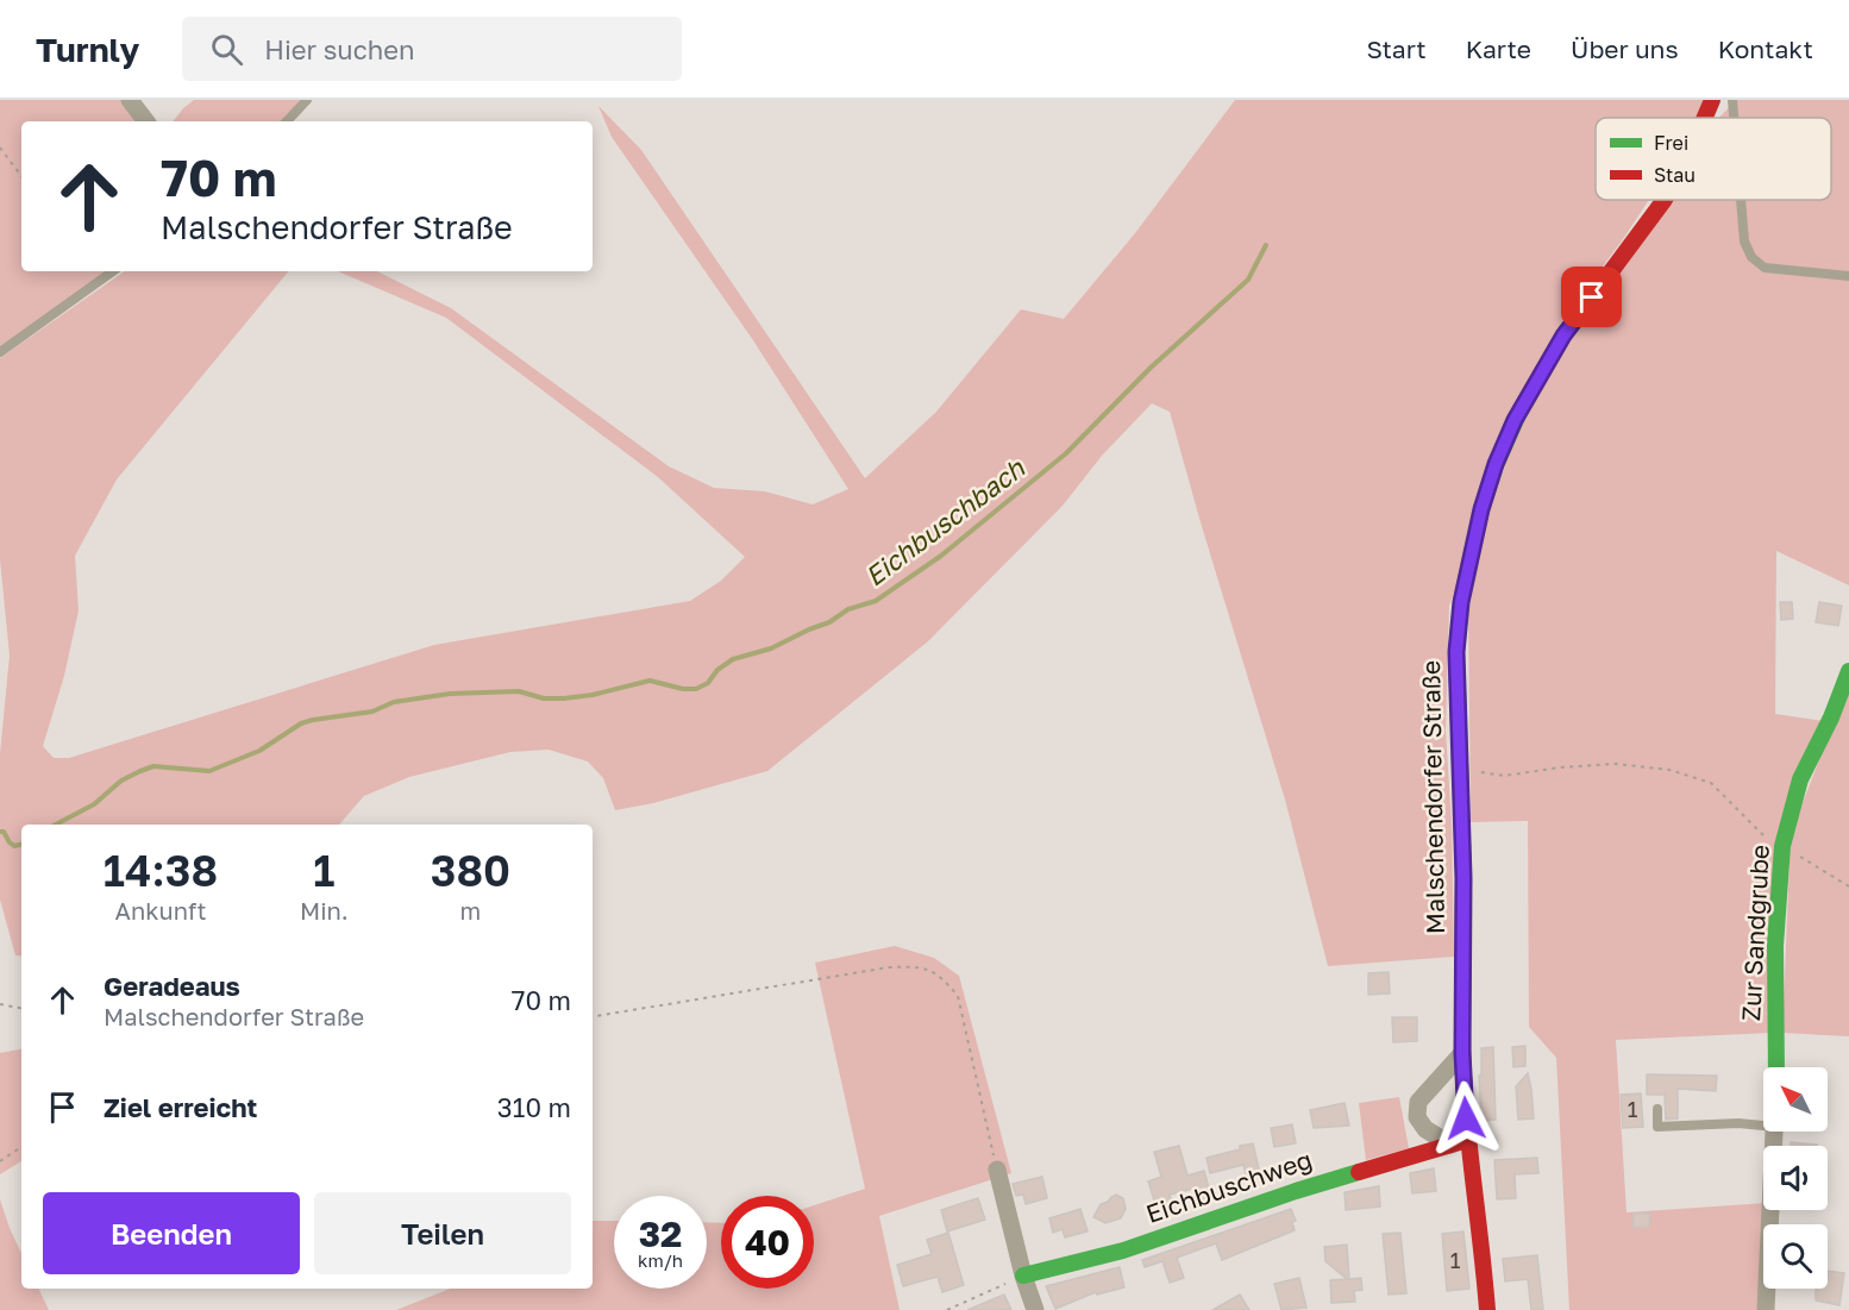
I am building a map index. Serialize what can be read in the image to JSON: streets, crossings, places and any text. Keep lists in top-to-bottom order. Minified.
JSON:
{"streets":{"street":["Malschendorfer Straße","Zur Sandgrube","Eichbuschweg"]},"crossings":[["Malschendorfer Straße","Eichbuschweg"]],"water":["Eichbuschbach"],"house_numbers":["1","1"],"legend":["Frei","Stau"],"north":"top left","page":{"header":"Turnly","search":"Hier suchen","nav":["Start","Karte","Über uns","Kontakt"],"turn":["70 m","Malschendorfer Straße"],"eta":["14:38","Ankunft","1","Min.","380","m"],"list":[{"name":"Geradeaus","note":"Malschendorfer Straße","value":"70 m"},{"name":"Ziel erreicht","value":"310 m"}],"buttons":["Beenden","Teilen"],"speed":"32 km/h","limit":"40"}}
